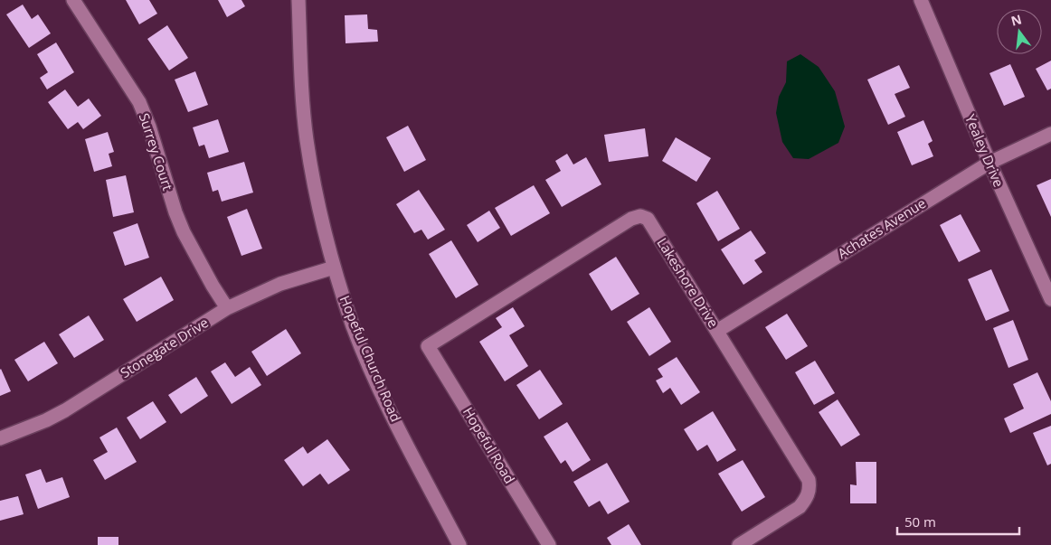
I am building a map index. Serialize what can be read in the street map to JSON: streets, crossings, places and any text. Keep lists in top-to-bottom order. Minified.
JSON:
{"streets":{"street":["Yealey Drive","Surrey Court","Achates Avenue","Lakeshore Drive","Stonegate Drive","Hopeful Church Road","Hopeful Road"]},"crossings":[["Yealey Drive","Achates Avenue"],["Surrey Court","Stonegate Drive"],["Achates Avenue","Lakeshore Drive"],["Lakeshore Drive","Hopeful Road"],["Stonegate Drive","Hopeful Church Road"]],"scale_bar":"50 m","north":"top"}
